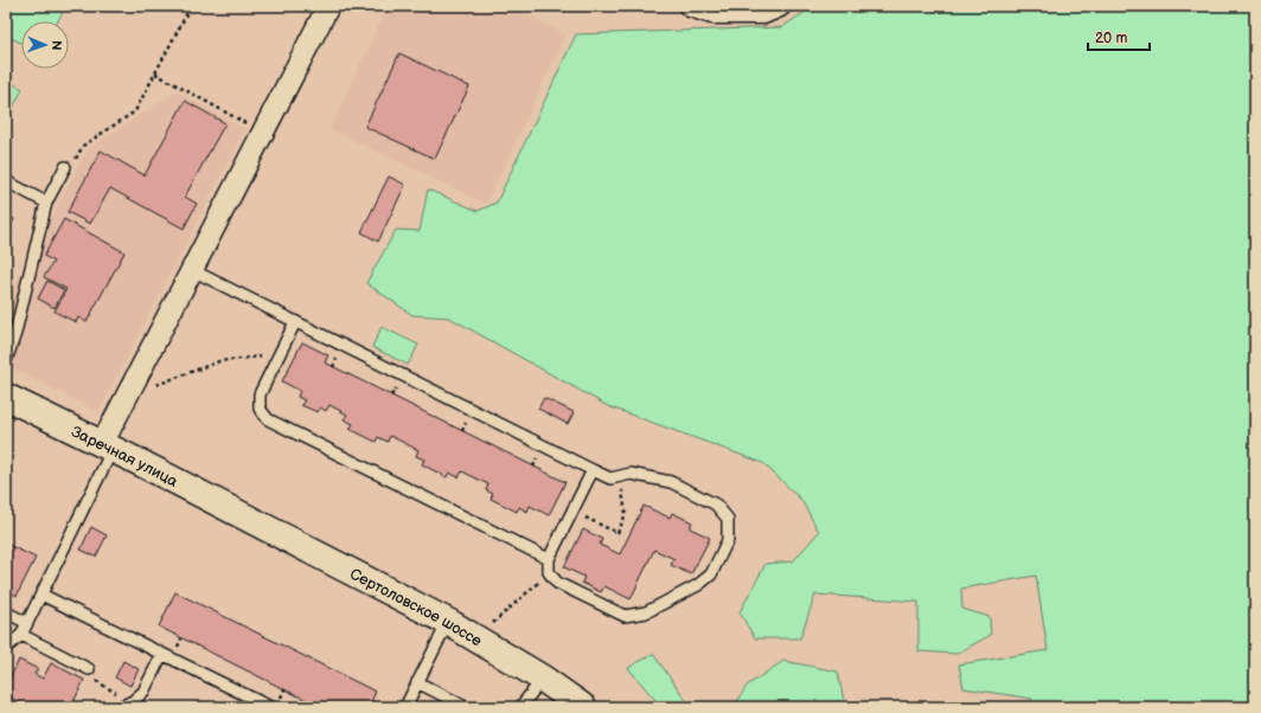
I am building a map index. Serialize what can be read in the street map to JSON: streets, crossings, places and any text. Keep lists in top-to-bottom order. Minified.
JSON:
{"streets":{"main road":["Заречная улица","Сертоловское шоссе"]},"crossings":[["Заречная улица","Сертоловское шоссе"]],"scale_bar":"20 m","north":"right"}
